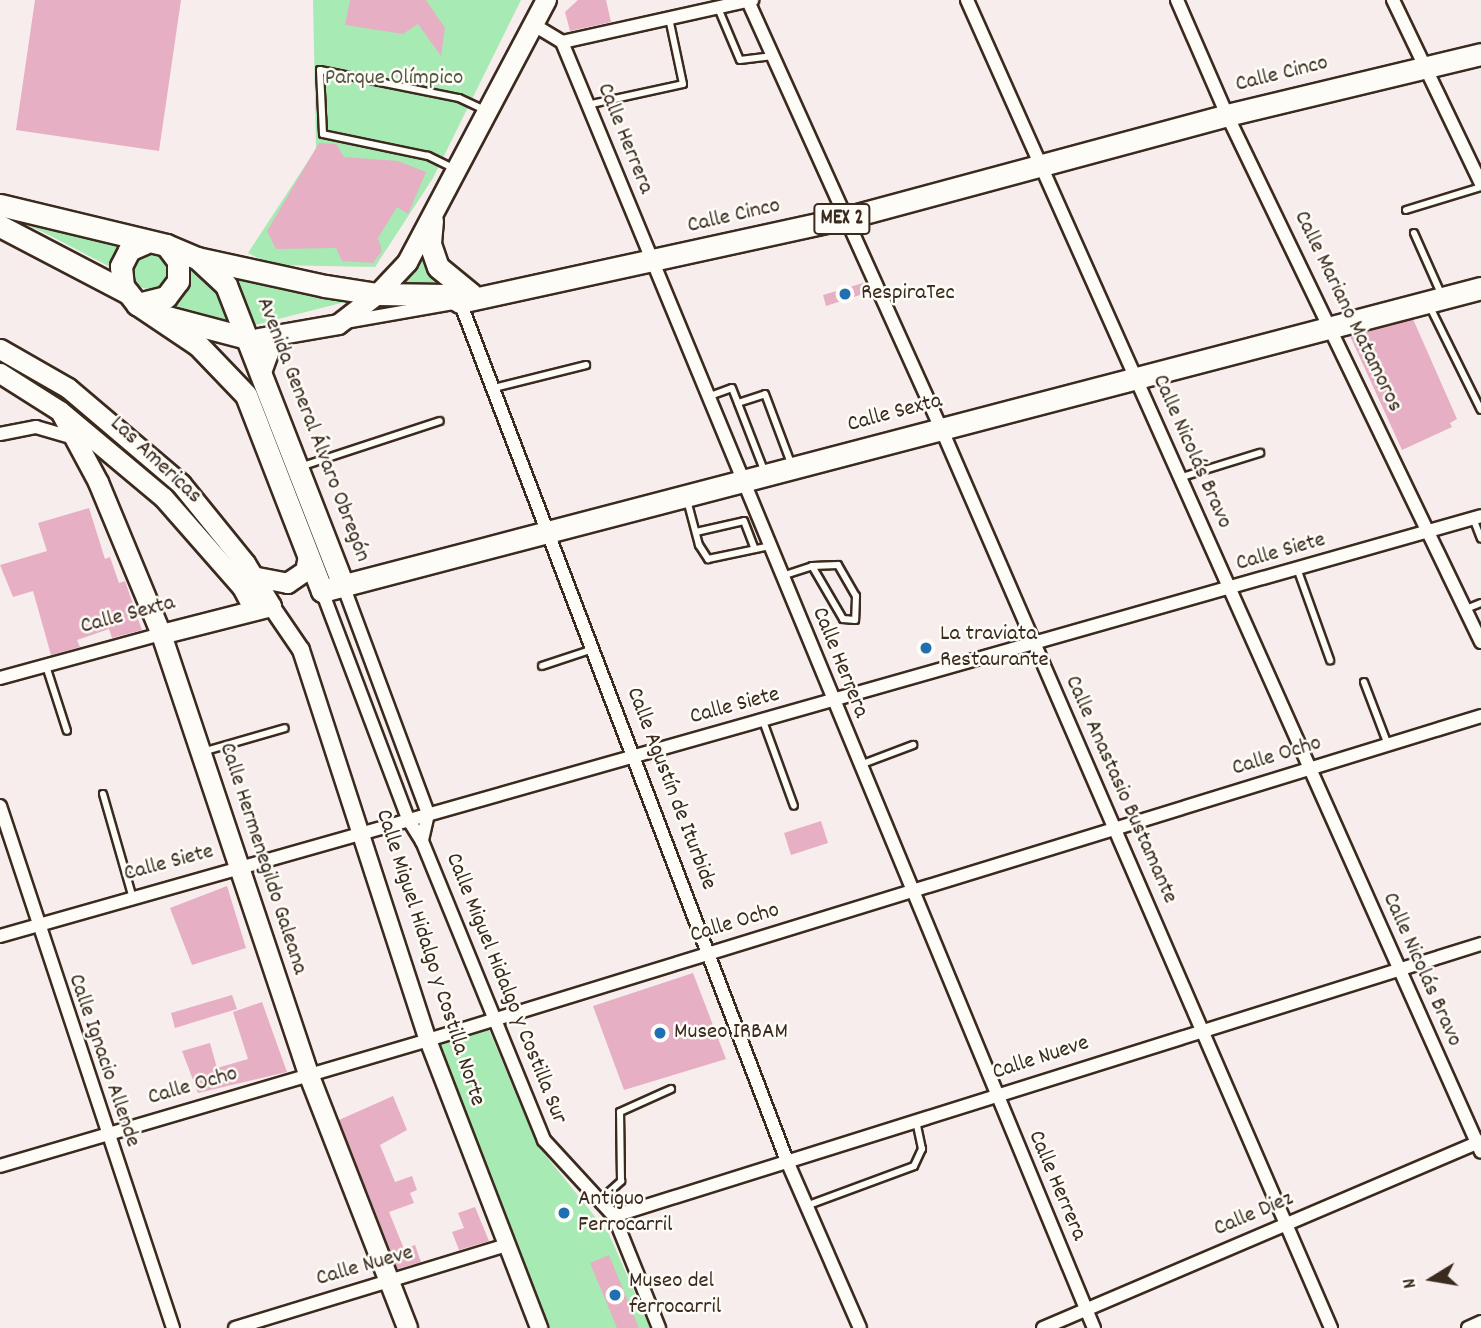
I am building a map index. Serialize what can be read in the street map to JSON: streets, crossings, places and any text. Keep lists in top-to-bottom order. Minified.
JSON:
{"streets":{"main road":["Calle Cinco","MEX 2","Calle Sexta","Avenida General Álvaro Obregón","Las Americas","Calle Hermenegildo Galeana"],"street":["Calle Herrera","Calle Mariano Matamoros","Calle Nicolás Bravo","Calle Siete","Calle Ocho","Calle Agustín de Iturbide","Calle Anastasio Bustamante","Calle Miguel Hidalgo y Costilla Norte","Calle Miguel Hidalgo y Costilla Sur","Calle Nueve","Calle Ignacio Allende","Calle Diez"]},"crossings":[["Calle Cinco","Calle Herrera"],["Calle Cinco","Calle Mariano Matamoros"],["Calle Cinco","Avenida General Álvaro Obregón"],["Calle Cinco","Calle Nicolás Bravo"],["Calle Cinco","Calle Agustín de Iturbide"],["Calle Cinco","Calle Anastasio Bustamante"],["Calle Herrera","Calle Sexta"],["Calle Herrera","Calle Siete"],["Calle Herrera","Calle Ocho"],["Calle Herrera","Calle Nueve"],["Calle Herrera","Calle Diez"],["Calle Mariano Matamoros","Calle Sexta"],["Calle Mariano Matamoros","Calle Siete"],["Calle Sexta","Avenida General Álvaro Obregón"],["Calle Sexta","Calle Nicolás Bravo"],["Calle Sexta","Las Americas"],["Calle Sexta","Calle Agustín de Iturbide"],["Calle Sexta","Calle Anastasio Bustamante"],["Calle Sexta","Calle Hermenegildo Galeana"],["Calle Sexta","Calle Miguel Hidalgo y Costilla Norte"],["Calle Sexta","Calle Miguel Hidalgo y Costilla Sur"],["Avenida General Álvaro Obregón","Calle Miguel Hidalgo y Costilla Sur"],["Calle Nicolás Bravo","Calle Siete"],["Calle Nicolás Bravo","Calle Ocho"],["Calle Nicolás Bravo","Calle Nueve"],["Calle Nicolás Bravo","Calle Diez"],["Las Americas","Calle Hermenegildo Galeana"],["Las Americas","Calle Miguel Hidalgo y Costilla Norte"],["Calle Siete","Calle Agustín de Iturbide"],["Calle Siete","Calle Anastasio Bustamante"],["Calle Siete","Calle Hermenegildo Galeana"],["Calle Siete","Calle Miguel Hidalgo y Costilla Norte"],["Calle Siete","Calle Miguel Hidalgo y Costilla Sur"],["Calle Siete","Calle Ignacio Allende"],["Calle Ocho","Calle Agustín de Iturbide"],["Calle Ocho","Calle Anastasio Bustamante"],["Calle Ocho","Calle Hermenegildo Galeana"],["Calle Ocho","Calle Miguel Hidalgo y Costilla Norte"],["Calle Ocho","Calle Miguel Hidalgo y Costilla Sur"],["Calle Ocho","Calle Ignacio Allende"],["Calle Agustín de Iturbide","Calle Nueve"],["Calle Anastasio Bustamante","Calle Nueve"],["Calle Anastasio Bustamante","Calle Diez"],["Calle Hermenegildo Galeana","Calle Nueve"],["Calle Miguel Hidalgo y Costilla Norte","Calle Nueve"],["Calle Miguel Hidalgo y Costilla Sur","Calle Nueve"]],"parks":["Parque Olímpico"],"places":["RespiraTec","La traviata Restaurante","Museo IRBAM","Antiguo Ferrocarril","Museo del ferrocarril"],"north":"left"}
